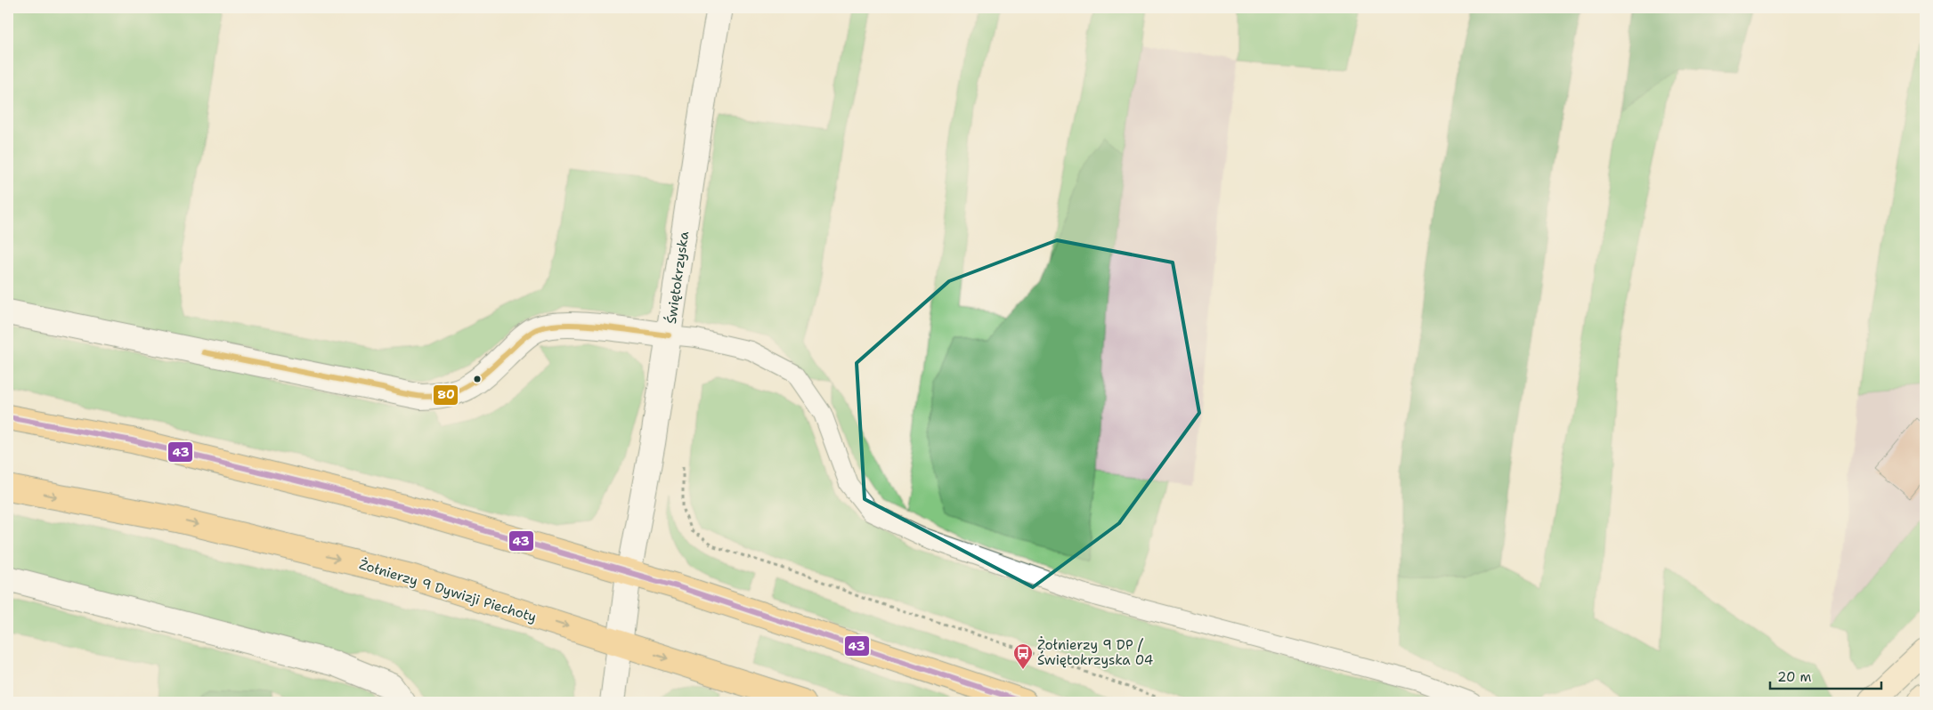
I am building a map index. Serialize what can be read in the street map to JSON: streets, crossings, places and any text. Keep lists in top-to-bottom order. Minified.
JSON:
{"streets":{"highway":["Żołnierzy 9 Dywizji Piechoty"],"street":["Świętokrzyska"]},"crossings":[["Świętokrzyska","Żołnierzy 9 Dywizji Piechoty"]],"places":{"bus stop":["Żołnierzy 9 DP / Świętokrzyska 04"]},"lines":["transit line 80","transit line 43"],"scale_bar":"20 m"}
